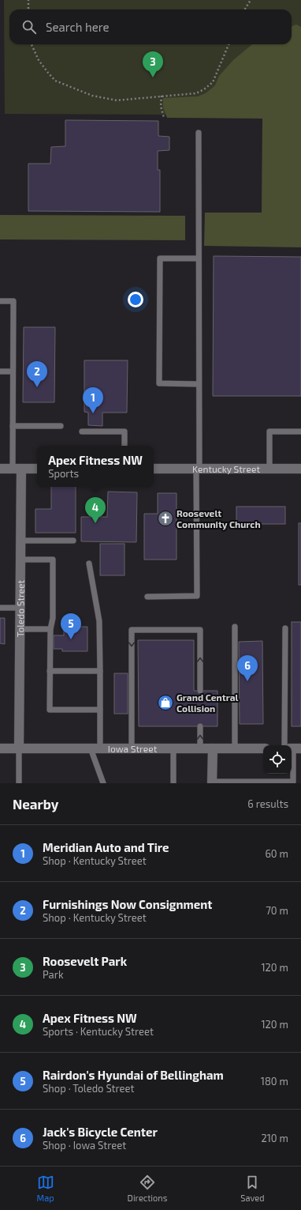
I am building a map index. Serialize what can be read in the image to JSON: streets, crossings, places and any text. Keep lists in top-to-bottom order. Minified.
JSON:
{"streets":{"street":["Kentucky Street","Toledo Street","Iowa Street"]},"crossings":[["Toledo Street","Iowa Street"]],"places":{"church":["Roosevelt Community Church"],"shop":["Grand Central Collision"]},"page":{"search":"Search here","pins":["3","2","1","4","5","6"],"popup":["Apex Fitness NW","Sports"],"heading":["Nearby","6 results"],"list":[{"mark":"1","name":"Meridian Auto and Tire","note":"Shop · Kentucky Street","value":"60 m"},{"mark":"2","name":"Furnishings Now Consignment","note":"Shop · Kentucky Street","value":"70 m"},{"mark":"3","name":"Roosevelt Park","note":"Park","value":"120 m"},{"mark":"4","name":"Apex Fitness NW","note":"Sports · Kentucky Street","value":"120 m"},{"mark":"5","name":"Rairdon's Hyundai of Bellingham","note":"Shop · Toledo Street","value":"180 m"},{"mark":"6","name":"Jack's Bicycle Center","note":"Shop · Iowa Street","value":"210 m"}],"nav":["Map","Directions","Saved"]}}
